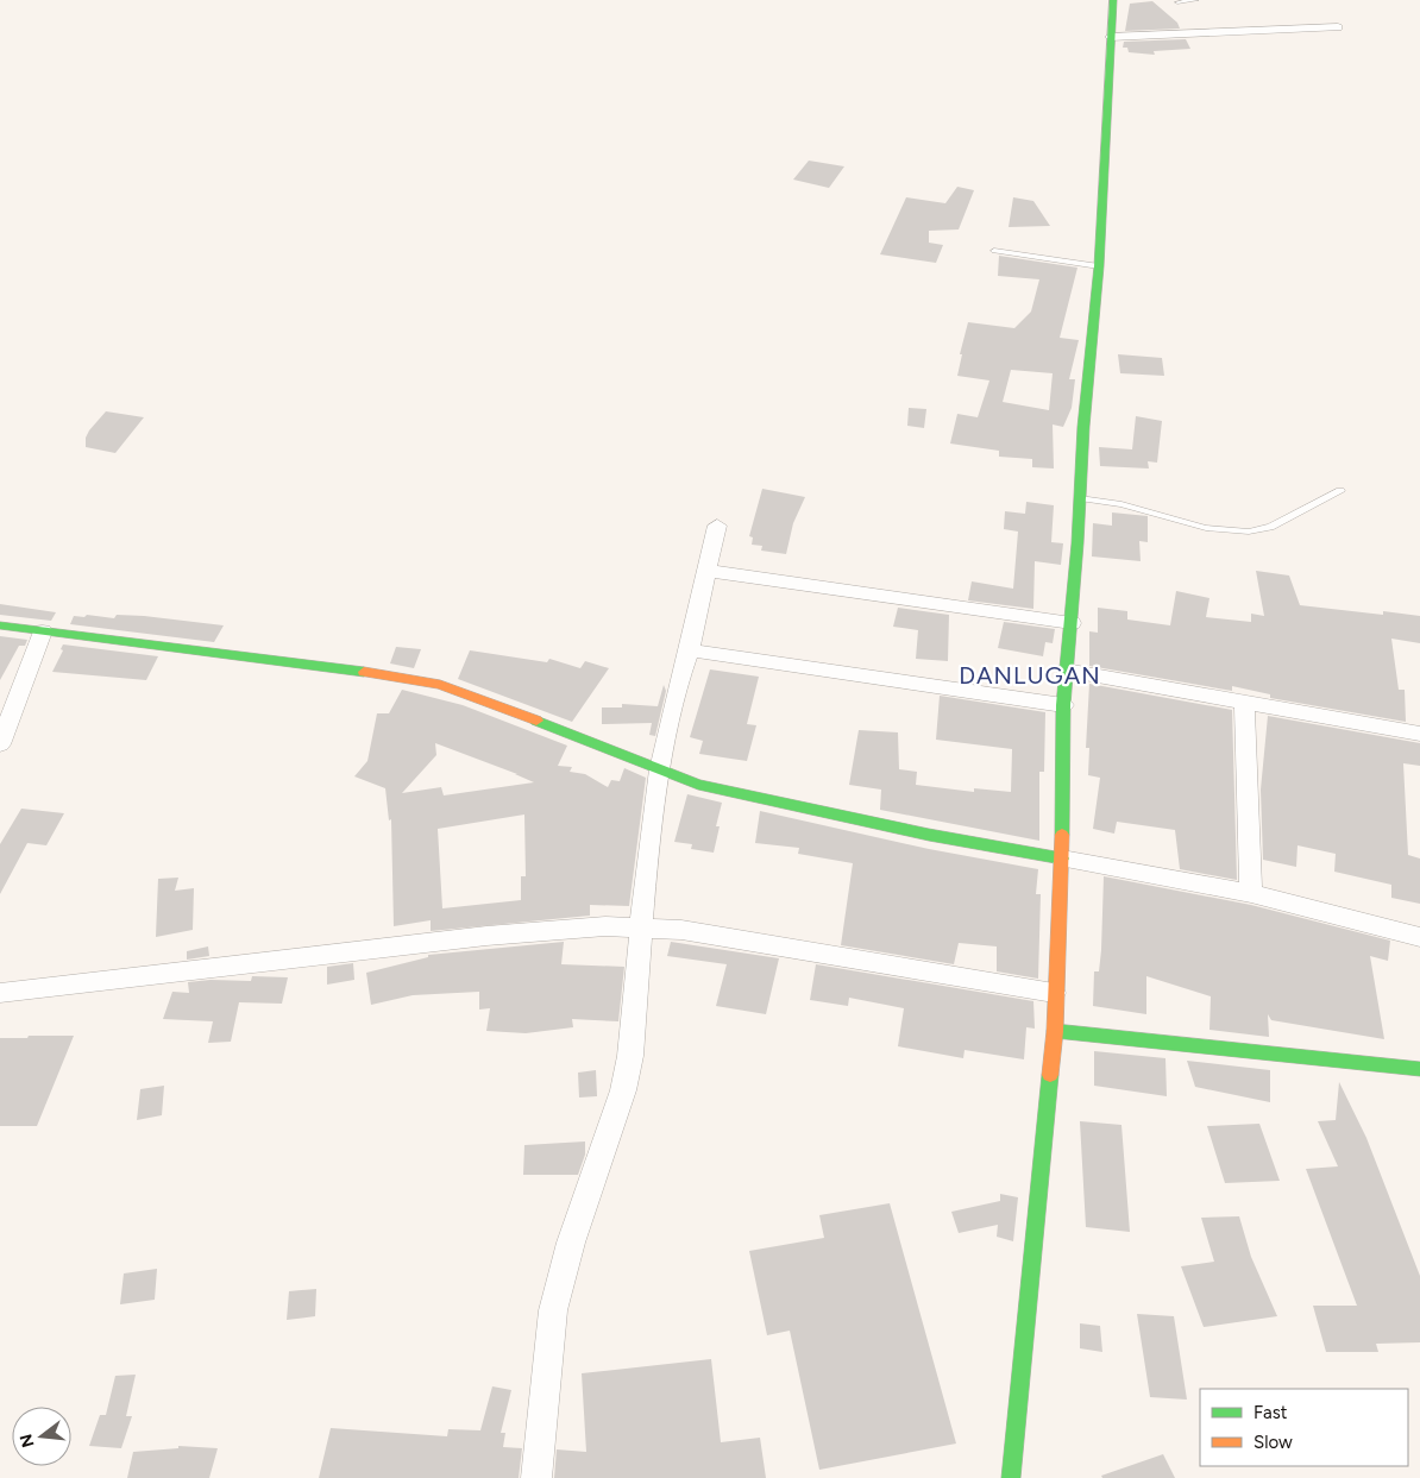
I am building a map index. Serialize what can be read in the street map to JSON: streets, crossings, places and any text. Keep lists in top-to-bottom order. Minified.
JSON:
{"districts":["DANLUGAN"],"legend":["Fast","Slow"],"north":"left"}
